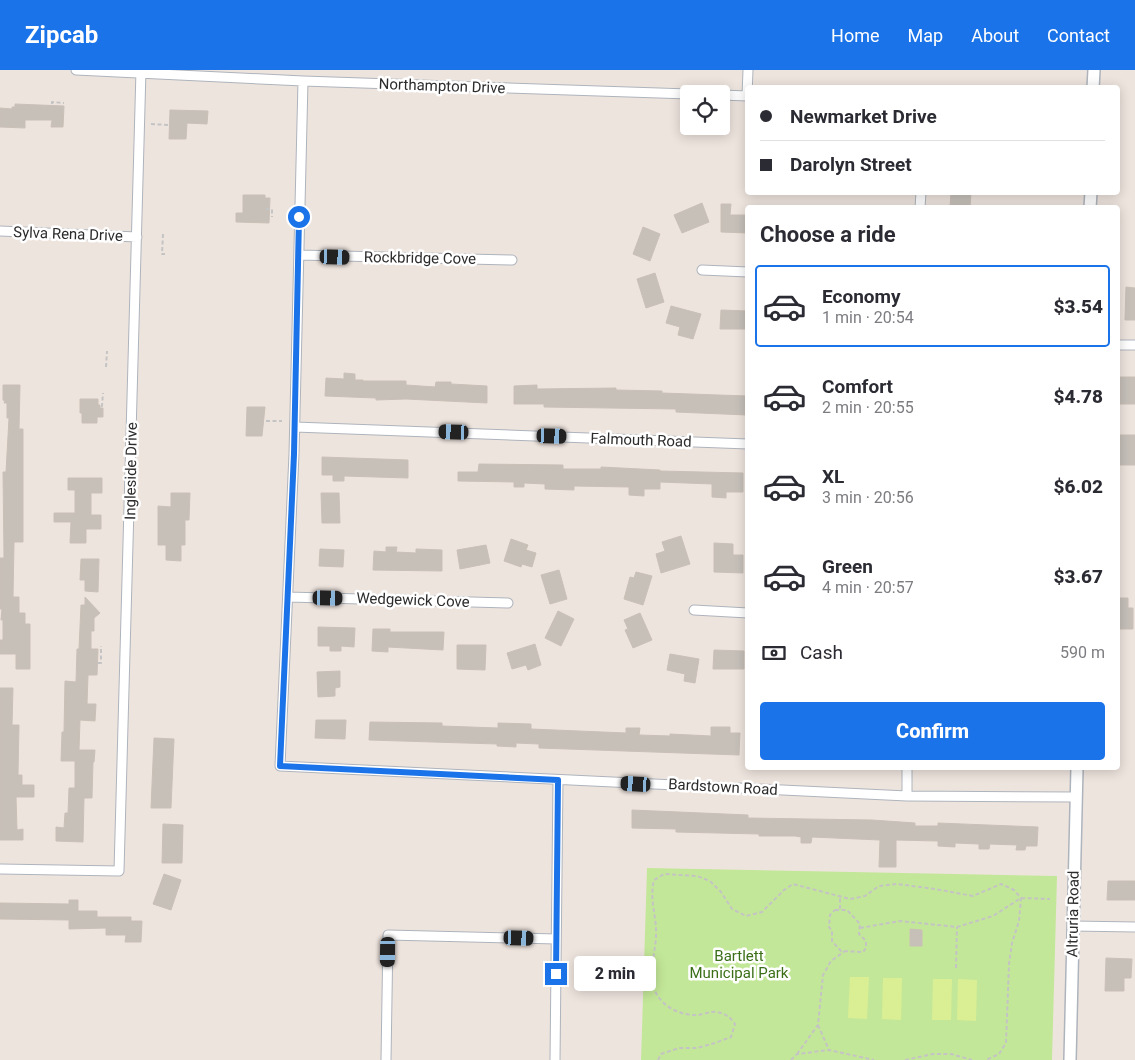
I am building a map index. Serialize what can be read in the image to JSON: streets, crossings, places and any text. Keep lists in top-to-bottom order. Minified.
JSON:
{"streets":{"street":["Northampton Drive","Sylva Rena Drive","Rockbridge Cove","Falmouth Road","Ingleside Drive","Wedgewick Cove","Bardstown Road","Altruria Road"]},"crossings":[["Northampton Drive","Ingleside Drive"],["Sylva Rena Drive","Ingleside Drive"],["Wedgewick Cove","Bardstown Road"],["Bardstown Road","Altruria Road"]],"parks":["Bartlett Municipal Park"],"page":{"header":"Zipcab","nav":["Home","Map","About","Contact"],"banner":["Newmarket Drive","Darolyn Street"],"heading":"Choose a ride","list":[{"name":"Economy","note":"1 min · 20:54","value":"$3.54"},{"name":"Comfort","note":"2 min · 20:55","value":"$4.78"},{"name":"XL","note":"3 min · 20:56","value":"$6.02"},{"name":"Green","note":"4 min · 20:57","value":"$3.67"}],"pay":["Cash","590 m"],"buttons":"Confirm","bubble":"2 min"}}
